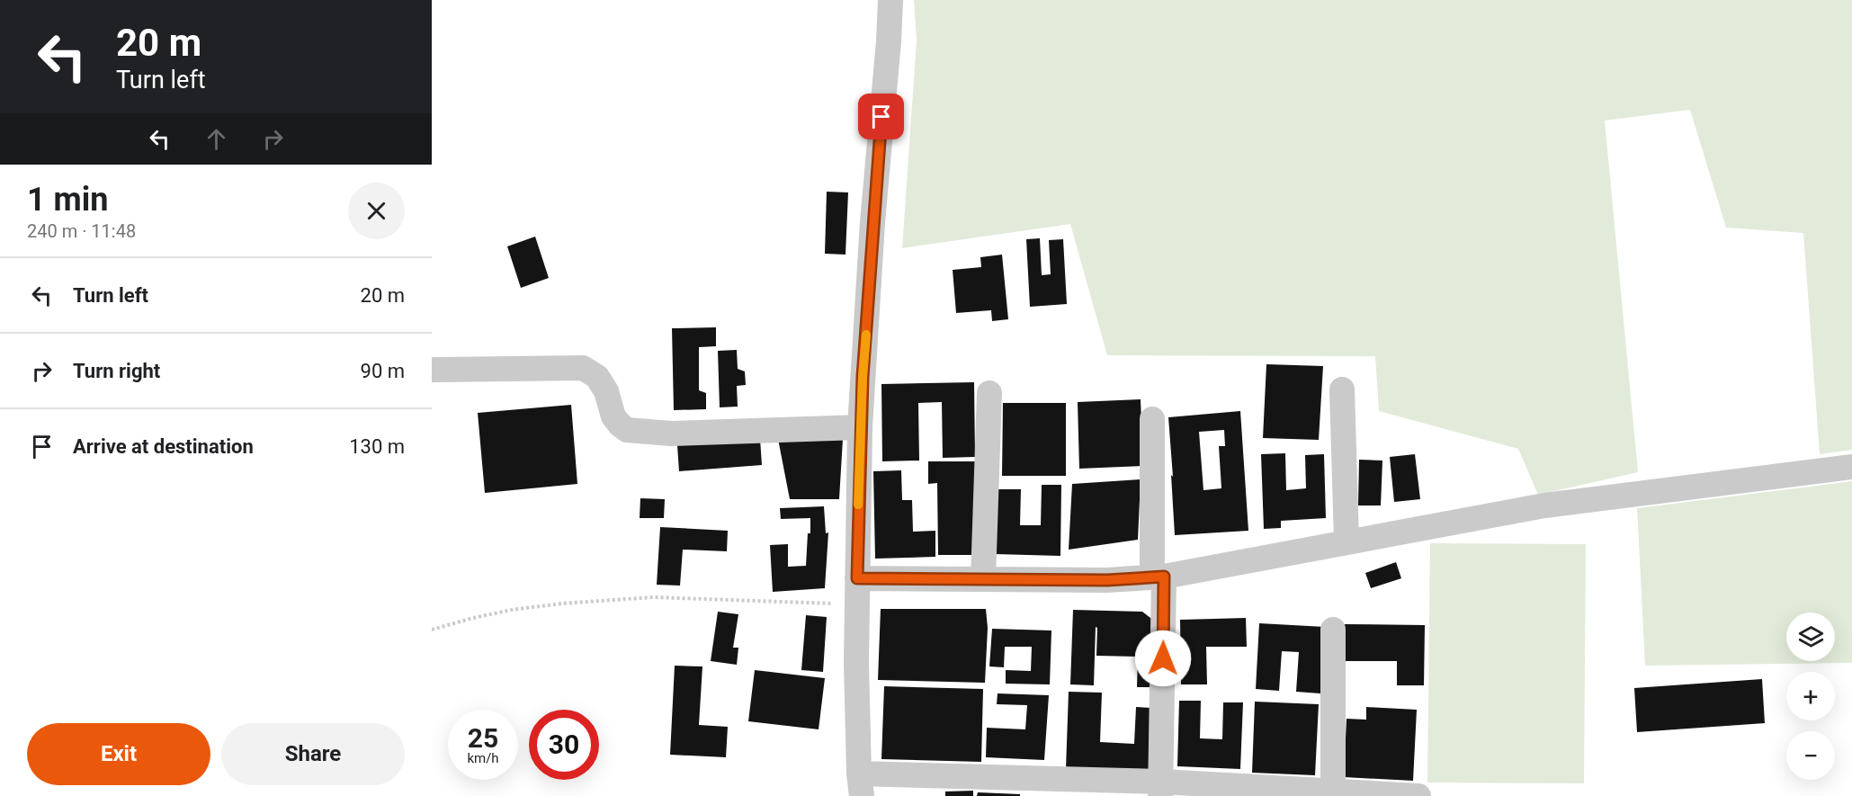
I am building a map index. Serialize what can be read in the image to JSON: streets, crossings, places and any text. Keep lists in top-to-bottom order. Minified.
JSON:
{"page":{"turn":["20 m","Turn left"],"heading":["1 min","240 m · 11:48"],"list":[{"name":"Turn left","value":"20 m"},{"name":"Turn right","value":"90 m"},{"name":"Arrive at destination","value":"130 m"}],"map_buttons":["+","−"],"speed":"25 km/h","limit":"30","buttons":["Exit","Share"]}}
